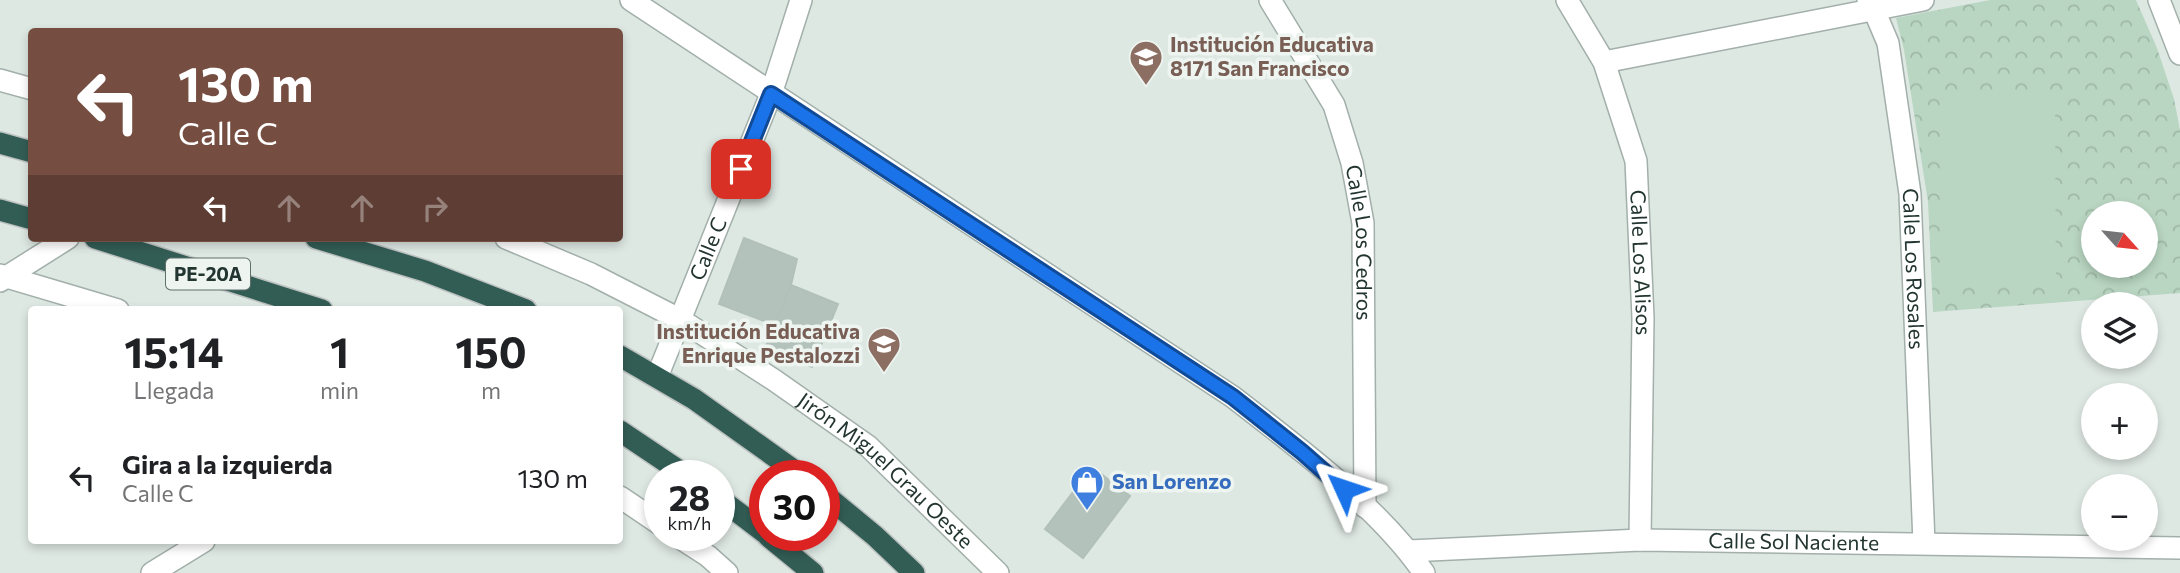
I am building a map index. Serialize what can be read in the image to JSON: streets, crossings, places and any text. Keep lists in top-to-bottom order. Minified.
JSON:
{"streets":{"highway":["PE-20A"],"street":["Calle Los Cedros","Calle C","Calle Los Alisos","Calle Los Rosales","Jirón Miguel Grau Oeste","Calle Sol Naciente"]},"crossings":[["Calle C","Jirón Miguel Grau Oeste"],["Calle Los Alisos","Calle Sol Naciente"],["Calle Los Rosales","Calle Sol Naciente"]],"places":{"school or university":["Institución Educativa 8171 San Francisco","Institución Educativa Enrique Pestalozzi"],"shop":["San Lorenzo"]},"north":"bottom right","page":{"turn":["130 m","Calle C"],"map_buttons":["+","−"],"eta":["15:14","Llegada","1","min","150","m"],"list":[{"name":"Gira a la izquierda","note":"Calle C","value":"130 m"}],"speed":"28 km/h","limit":"30"}}
